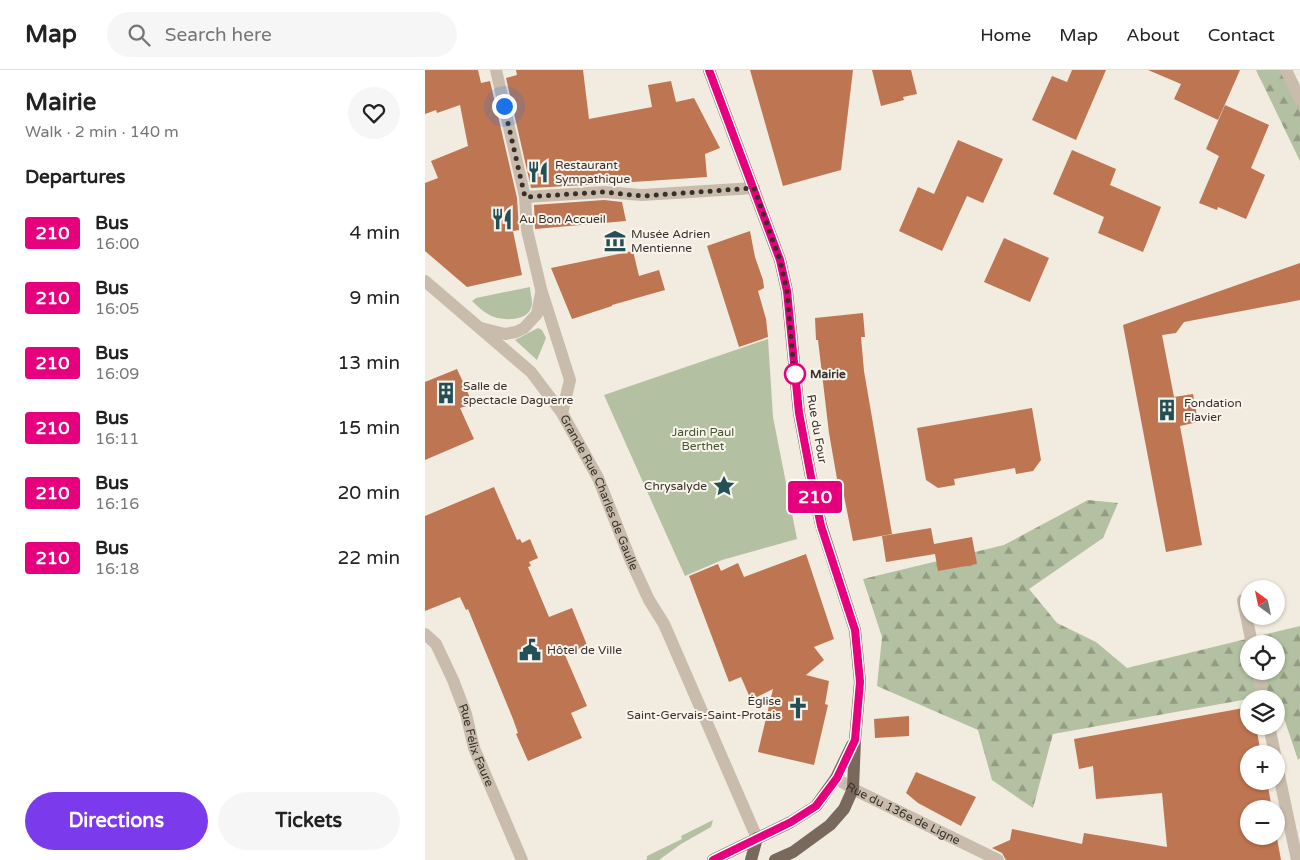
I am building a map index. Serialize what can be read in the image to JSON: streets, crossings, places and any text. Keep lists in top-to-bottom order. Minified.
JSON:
{"streets":{"main road":["Rue du Four"],"street":["Grande Rue Charles de Gaulle","Rue Félix Faure","Rue du 136e de Ligne"]},"crossings":[["Rue du Four","Rue du 136e de Ligne"]],"parks":["Jardin Paul Berthet"],"places":{"restaurant":["Restaurant Sympathique","Au Bon Accueil"],"museum":["Musée Adrien Mentienne"],"other":["Mairie"],"building":["Salle de spectacle Daguerre","Fondation Flavier"],"place":["Chrysalyde"],"public building":["Hôtel de Ville"],"church":["Église Saint-Gervais-Saint-Protais"]},"lines":["bus line 210"],"north":"top left","page":{"header":"Map","search":"Search here","nav":["Home","Map","About","Contact"],"heading":[["Mairie","Walk · 2 min · 140 m"],"Departures"],"on_map":"210","list":[{"mark":"210","name":"Bus","note":"16:00","value":"4 min"},{"mark":"210","name":"Bus","note":"16:05","value":"9 min"},{"mark":"210","name":"Bus","note":"16:09","value":"13 min"},{"mark":"210","name":"Bus","note":"16:11","value":"15 min"},{"mark":"210","name":"Bus","note":"16:16","value":"20 min"},{"mark":"210","name":"Bus","note":"16:18","value":"22 min"}],"map_buttons":["+","−"],"buttons":["Directions","Tickets"]}}
